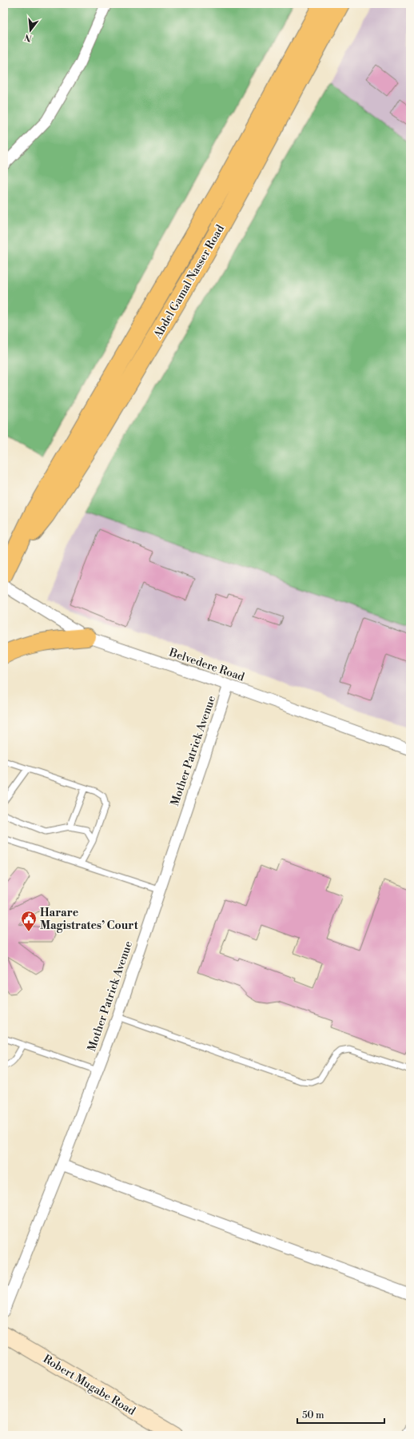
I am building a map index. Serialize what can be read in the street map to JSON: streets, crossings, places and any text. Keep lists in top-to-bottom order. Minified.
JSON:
{"streets":{"highway":["Abdel Gamal Nasser Road"],"main road":["Robert Mugabe Road"],"street":["Belvedere Road","Mother Patrick Avenue"]},"crossings":[["Belvedere Road","Mother Patrick Avenue"]],"places":{"public building":["Harare Magistrates’ Court"]},"scale_bar":"50 m","north":"bottom"}
